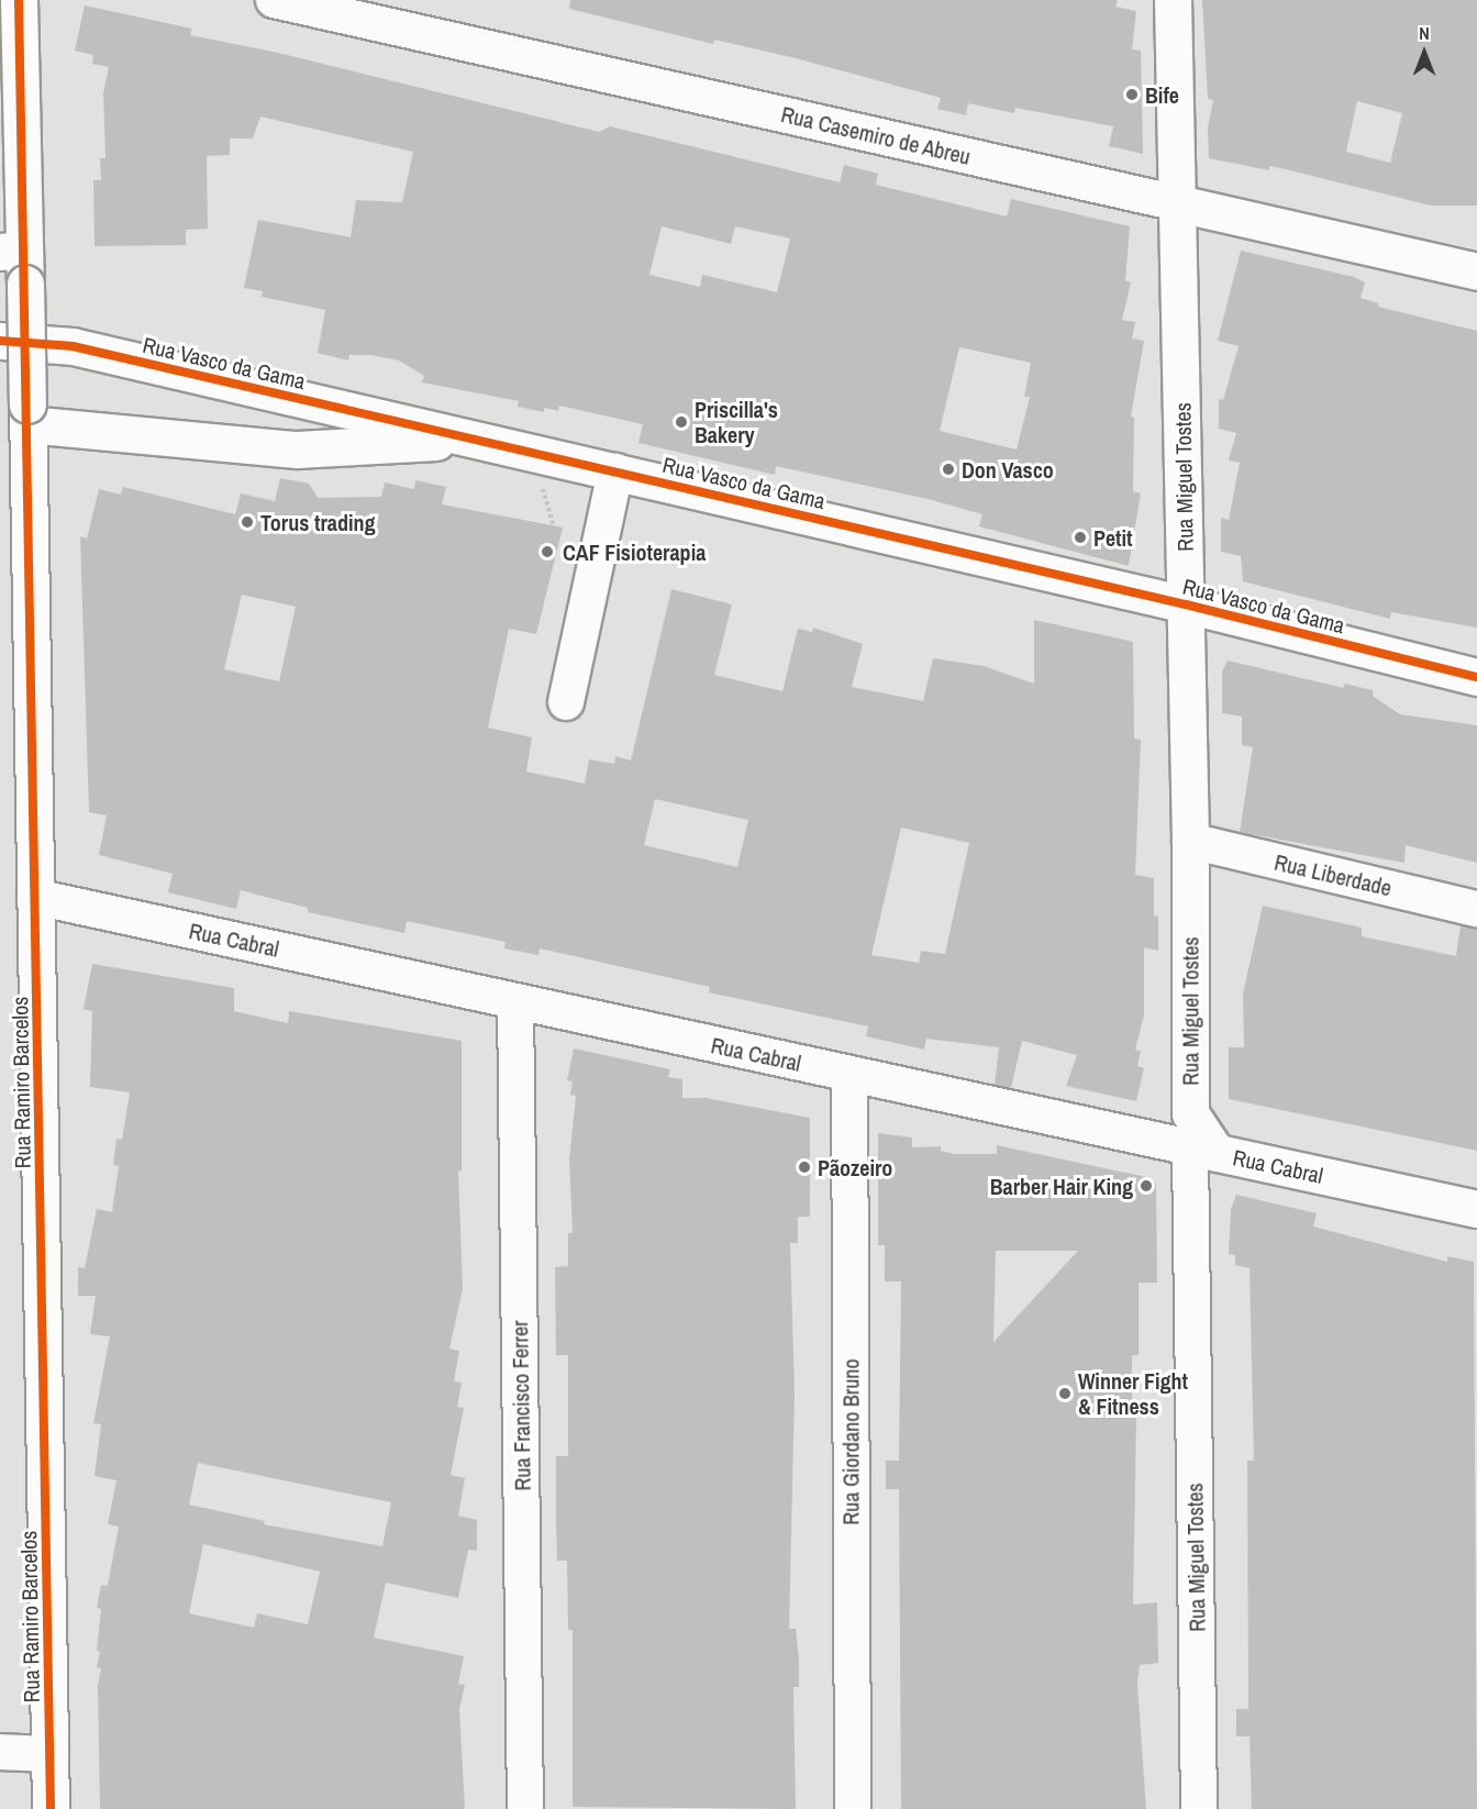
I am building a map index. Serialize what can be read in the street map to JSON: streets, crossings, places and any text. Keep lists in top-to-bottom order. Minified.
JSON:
{"streets":{"street":["Rua Casemiro de Abreu","Rua Vasco da Gama","Rua Miguel Tostes","Rua Liberdade","Rua Cabral","Rua Ramiro Barcelos","Rua Francisco Ferrer","Rua Giordano Bruno"]},"crossings":[["Rua Casemiro de Abreu","Rua Miguel Tostes"],["Rua Vasco da Gama","Rua Miguel Tostes"],["Rua Miguel Tostes","Rua Liberdade"],["Rua Miguel Tostes","Rua Cabral"],["Rua Cabral","Rua Ramiro Barcelos"],["Rua Cabral","Rua Francisco Ferrer"],["Rua Cabral","Rua Giordano Bruno"]],"places":["Bife","Priscilla's Bakery","Don Vasco","Torus trading","Petit","CAF Fisioterapia","Pãozeiro","Barber Hair King","Winner Fight & Fitness"],"north":"top"}
